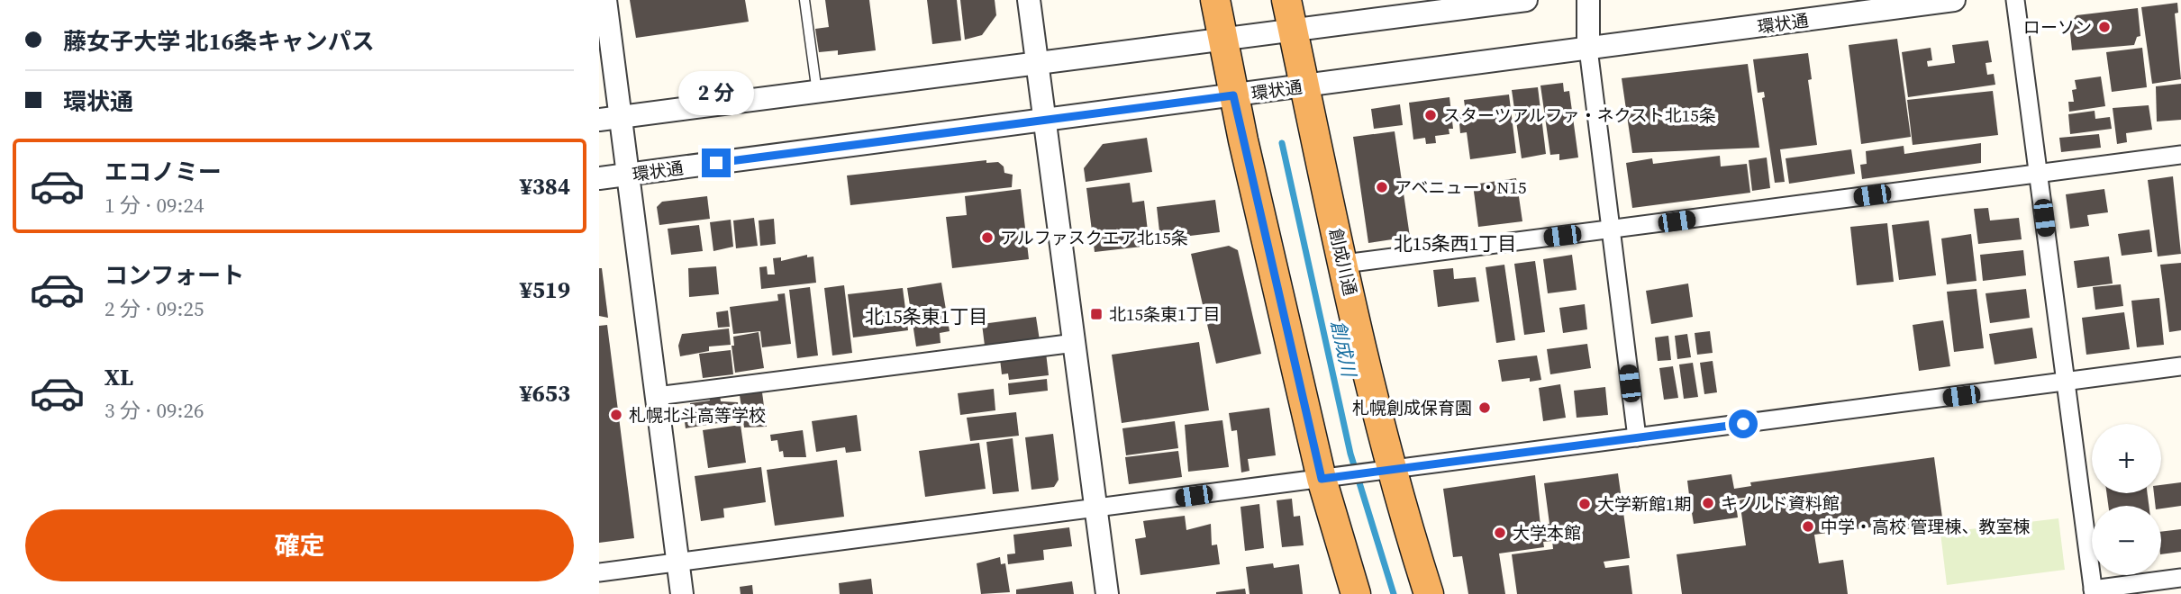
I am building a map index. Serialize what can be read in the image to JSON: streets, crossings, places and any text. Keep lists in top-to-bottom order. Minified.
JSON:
{"streets":{"highway":["創成川通"],"street":["環状通"]},"crossings":[["環状通","創成川通"]],"districts":["北15条西1丁目","北15条東1丁目"],"water":["創成川"],"places":{"other":["ローソン","スターツアルファ・ネクスト北15条","アベニュー・N15","アルファスクエア北15条","札幌創成保育園","札幌北斗高等学校","キノルド資料館","大学新館1期","中学・高校 管理棟、教室棟","大学本館"],"transit":["北15条東1丁目"]},"page":{"banner":["藤女子大学 北16条キャンパス","環状通"],"bubble":"2 分","list":[{"name":"エコノミー","note":"1 分 · 09:24","value":"¥384"},{"name":"コンフォート","note":"2 分 · 09:25","value":"¥519"},{"name":"XL","note":"3 分 · 09:26","value":"¥653"}],"map_buttons":["+","−"],"buttons":"確定"}}
